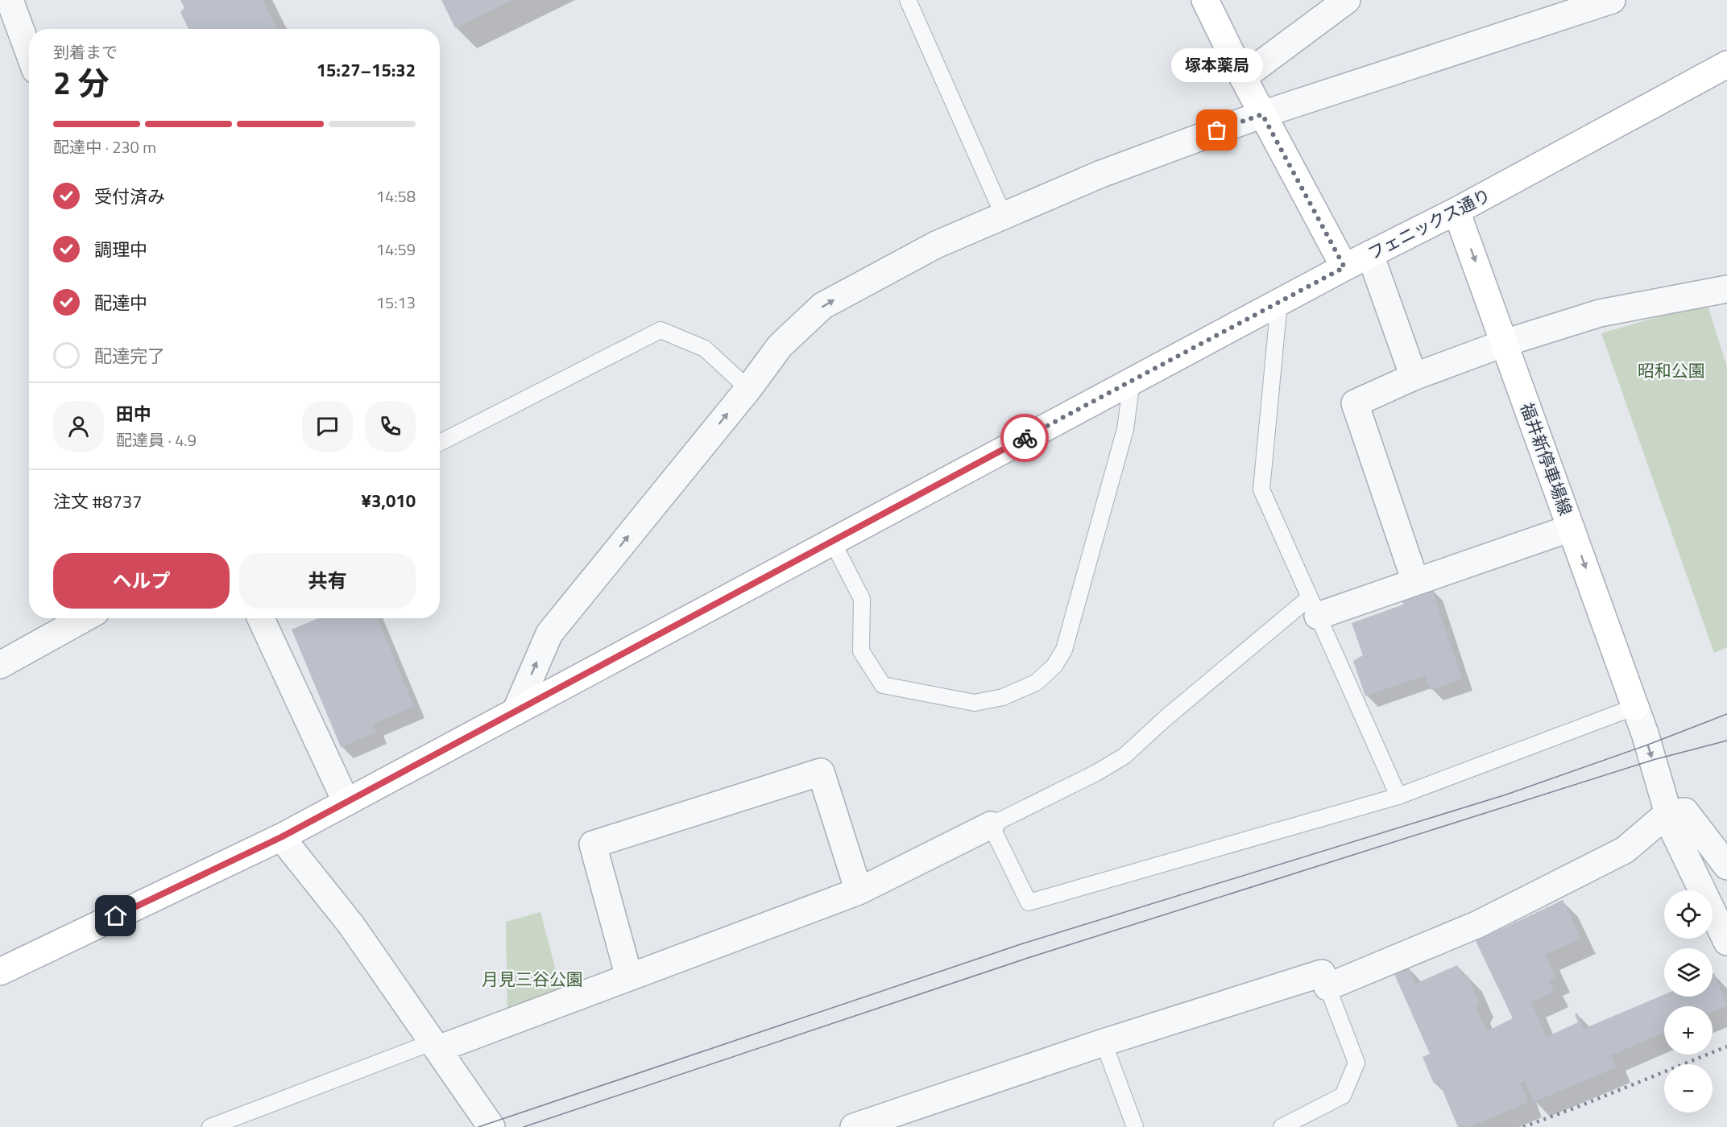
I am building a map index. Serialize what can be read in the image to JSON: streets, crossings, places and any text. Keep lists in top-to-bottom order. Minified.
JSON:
{"streets":{"main road":["フェニックス通り","福井新停車場線"]},"crossings":[["フェニックス通り","福井新停車場線"]],"one_way":["福井新停車場線"],"parks":["昭和公園","月見三谷公園"],"places":["塚本薬局"],"page":{"heading":["2 分","到着まで","15:27–15:32"],"panel":["田中","配達員 · 4.9","注文 #8737","¥3,010"],"bubble":"塚本薬局","bar":"配達中 · 230 m","list":[["受付済み","14:58"],["調理中","14:59"],["配達中","15:13"],"配達完了"],"buttons":["ヘルプ","共有"],"map_buttons":["+","−"]}}
